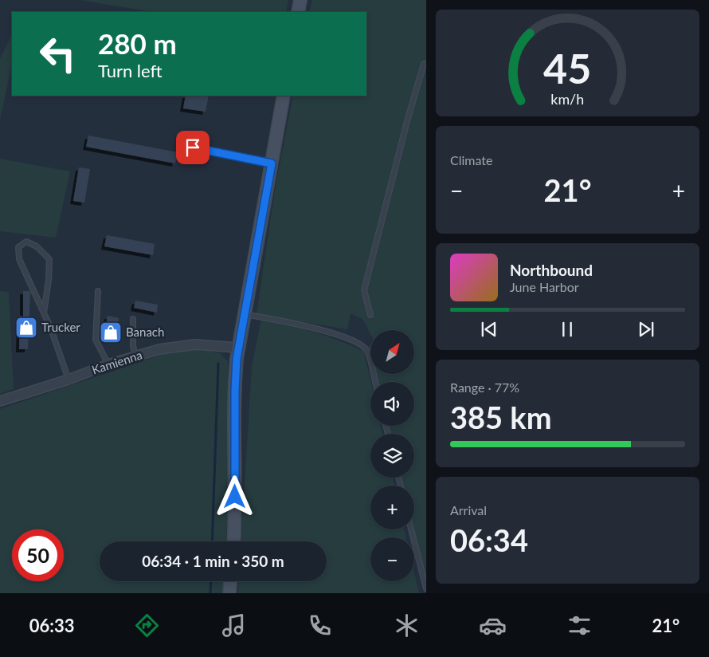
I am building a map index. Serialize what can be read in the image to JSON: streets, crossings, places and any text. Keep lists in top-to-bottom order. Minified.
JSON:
{"streets":{"street":["Kamienna"]},"places":{"shop":["Trucker","Banach"]},"north":"top right","page":{"turn":["280 m","Turn left"],"tile":["Climate",["Range · 77%","385 km"],["Arrival","06:34"]],"heat":["−","21°","+"],"song":["Northbound","June Harbor"],"map_buttons":["+","−"],"limit":"50","trip":"06:34 · 1 min · 350 m","tabs":["06:33","21°"],"gauge":["45","km/h"]}}
